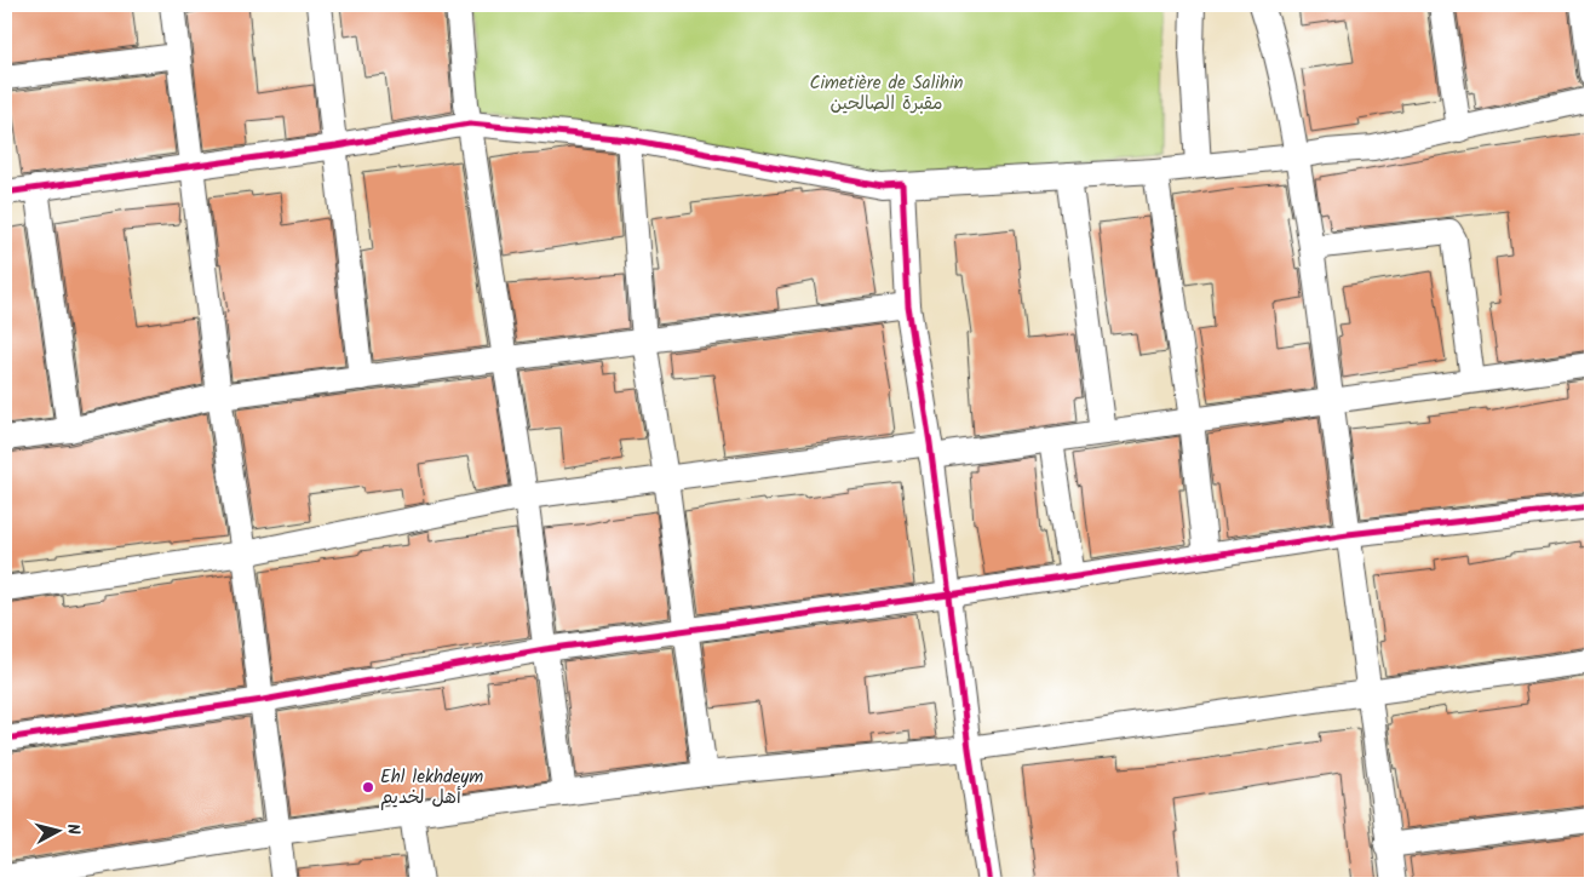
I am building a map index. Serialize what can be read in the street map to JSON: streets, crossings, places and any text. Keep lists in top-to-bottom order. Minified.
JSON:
{"parks":["Cimetière de Salihin مقبرة الصالحين"],"places":["Ehl lekhdeym أهل لخديم"],"north":"right"}
